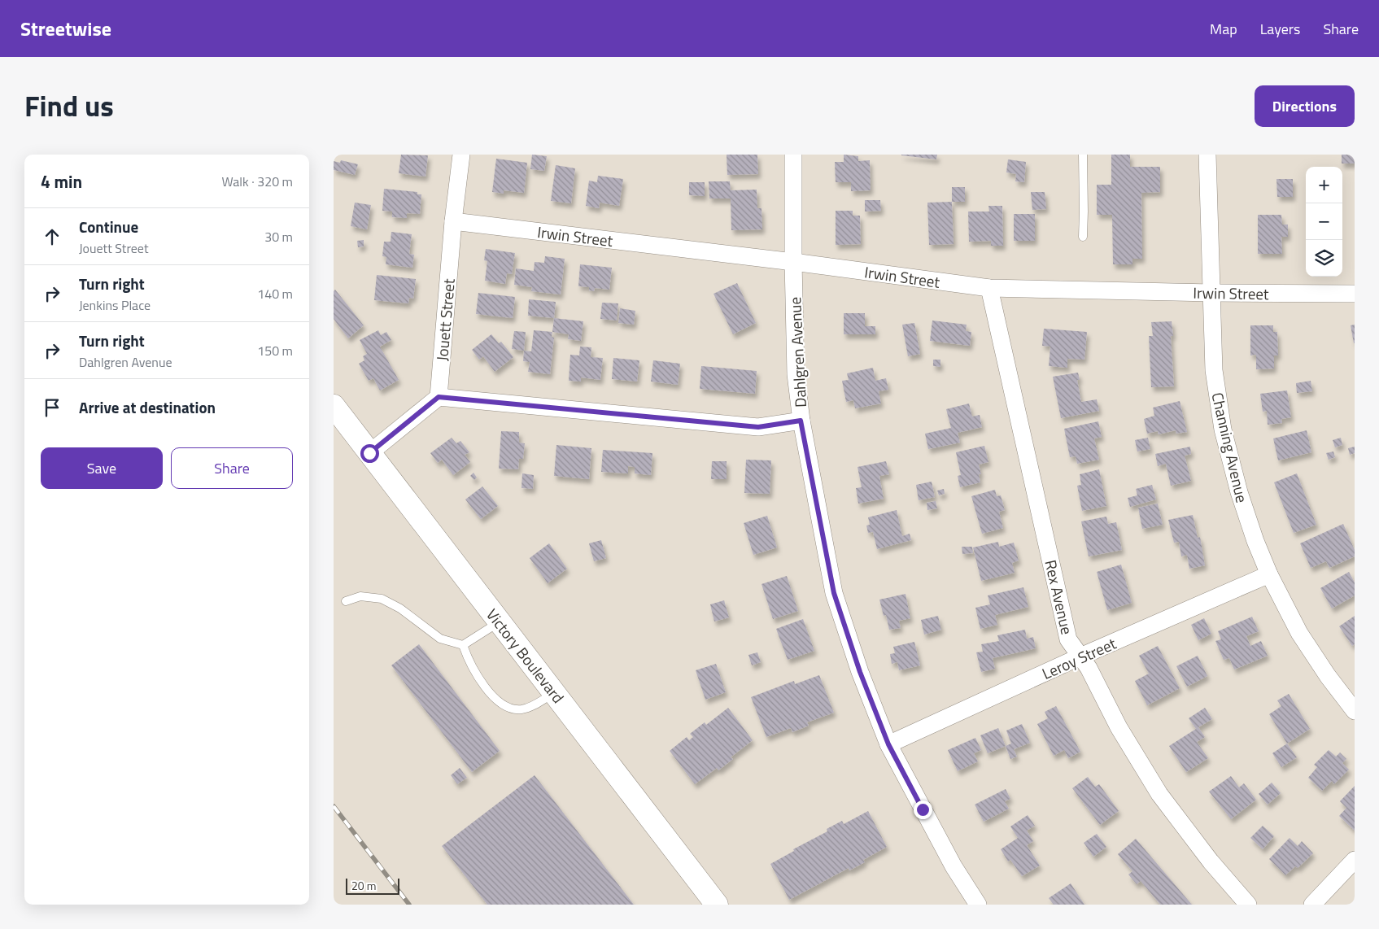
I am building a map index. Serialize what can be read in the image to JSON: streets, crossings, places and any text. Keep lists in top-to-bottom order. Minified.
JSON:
{"streets":{"main road":["Victory Boulevard"],"street":["Irwin Street","Jouett Street","Dahlgren Avenue","Channing Avenue","Rex Avenue","Leroy Street"]},"crossings":[["Irwin Street","Jouett Street"],["Irwin Street","Dahlgren Avenue"],["Irwin Street","Channing Avenue"],["Irwin Street","Rex Avenue"],["Dahlgren Avenue","Leroy Street"],["Channing Avenue","Leroy Street"],["Rex Avenue","Leroy Street"]],"scale_bar":"20 m","page":{"header":"Streetwise","nav":["Map","Layers","Share"],"title":"Find us","buttons":["Directions",["Save","Share"]],"heading":["4 min","Walk · 320 m"],"map_buttons":["+","−"],"list":[["Continue","Jouett Street","30 m"],["Turn right","Jenkins Place","140 m"],["Turn right","Dahlgren Avenue","150 m"],"Arrive at destination"],"scale":"20 m"}}
